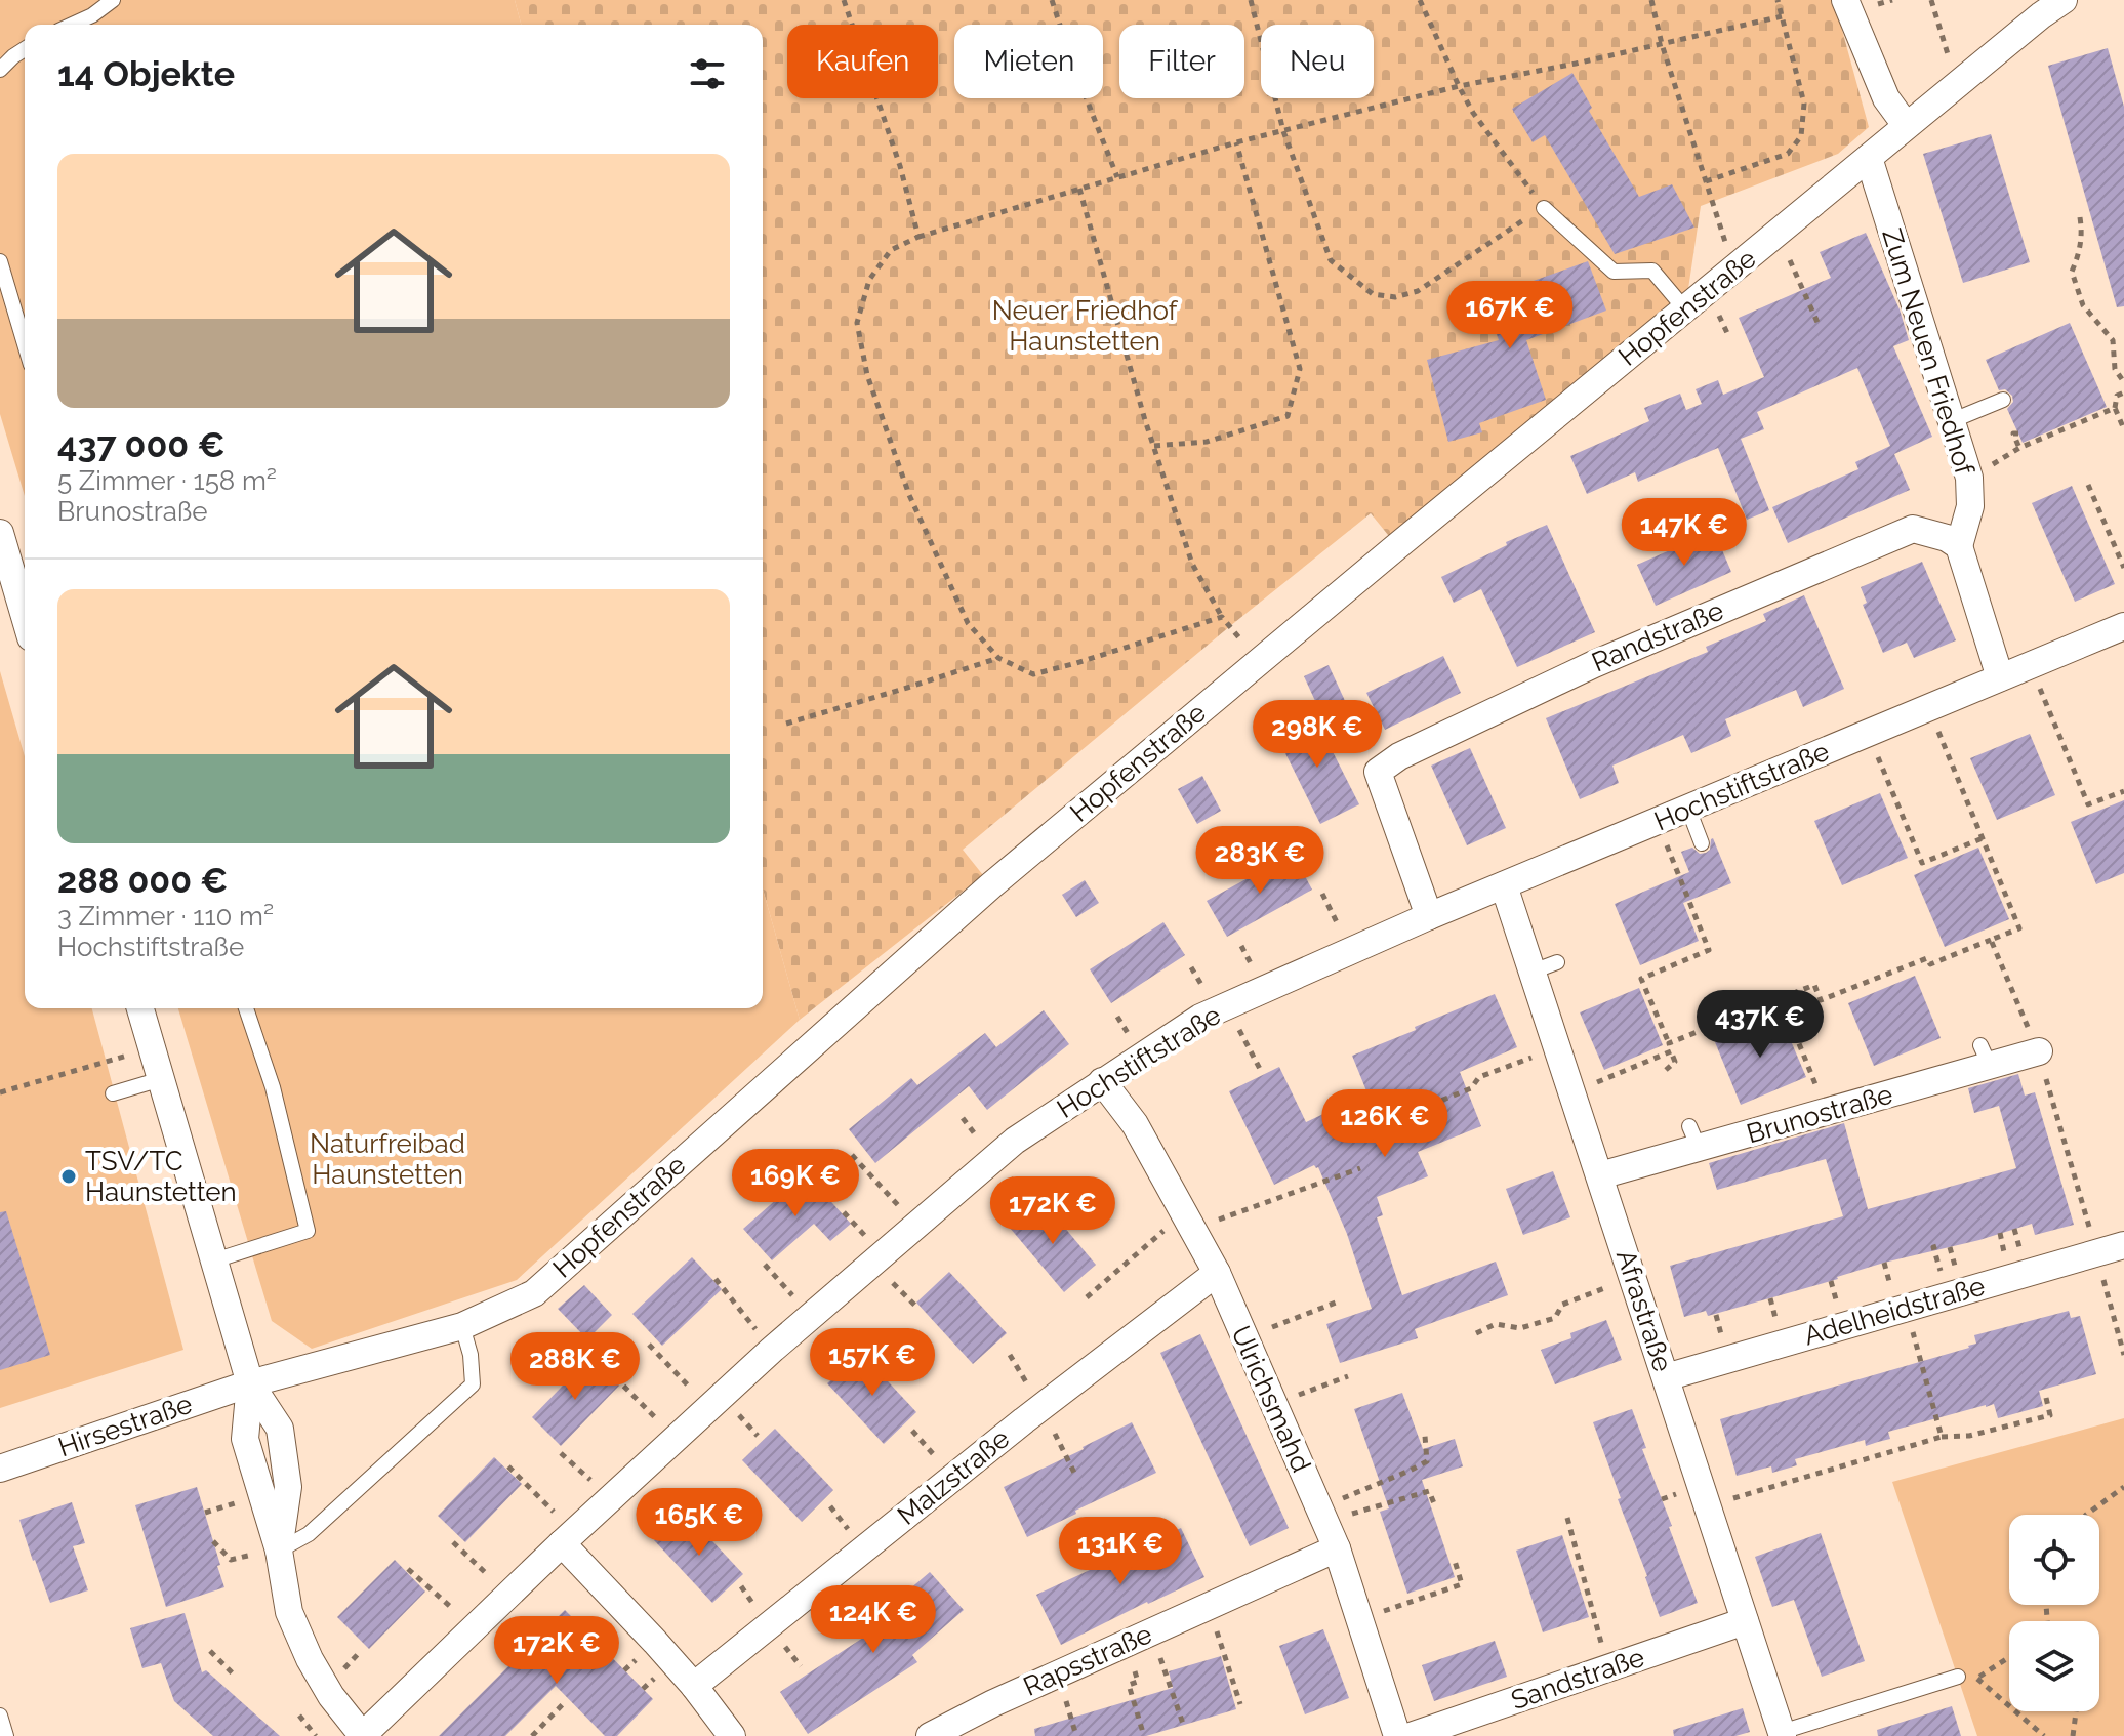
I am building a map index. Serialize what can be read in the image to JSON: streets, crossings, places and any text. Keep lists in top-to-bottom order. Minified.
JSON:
{"streets":{"street":["Hopfenstraße","Zum Neuen Friedhof","Randstraße","Hochstiftstraße","Brunostraße","Afrastraße","Adelheidstraße","Ulrichsmahd","Hirsestraße","Malzstraße","Rapsstraße","Sandstraße"]},"crossings":[["Hopfenstraße","Zum Neuen Friedhof"],["Hopfenstraße","Hirsestraße"],["Zum Neuen Friedhof","Randstraße"],["Randstraße","Hochstiftstraße"],["Hochstiftstraße","Afrastraße"],["Hochstiftstraße","Ulrichsmahd"],["Brunostraße","Afrastraße"],["Afrastraße","Adelheidstraße"],["Afrastraße","Sandstraße"],["Ulrichsmahd","Malzstraße"],["Ulrichsmahd","Rapsstraße"]],"parks":["Neuer Friedhof Haunstetten","Naturfreibad Haunstetten"],"places":["TSV/TC Haunstetten"],"page":{"chip":["Kaufen","Mieten","Filter","Neu"],"heading":"14 Objekte","list":[{"name":"437 000 €","note":"5 Zimmer · 158 m² · Brunostraße"},{"name":"288 000 €","note":"3 Zimmer · 110 m² · Hochstiftstraße"}],"price":["167K €","147K €","298K €","283K €","437K €","126K €","169K €","172K €","157K €","288K €","165K €","131K €","124K €","172K €"]}}
